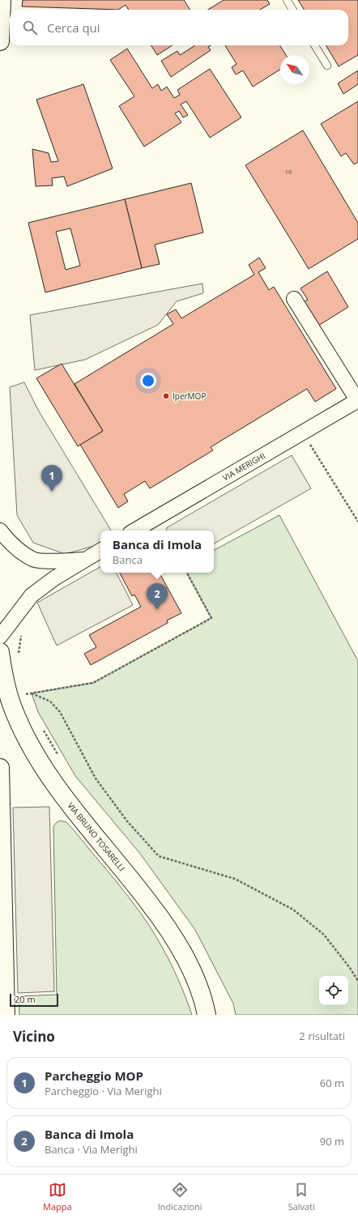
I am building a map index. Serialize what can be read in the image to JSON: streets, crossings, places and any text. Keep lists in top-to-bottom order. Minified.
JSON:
{"streets":{"main road":["VIA BRUNO TOSARELLI"],"street":["VIA MERIGHI"]},"places":["IperMOP"],"house_numbers":["16"],"scale_bar":"20 m","north":"top left","page":{"search":"Cerca qui","pins":["1","2"],"popup":["Banca di Imola","Banca"],"scale":"20 m","heading":["Vicino","2 risultati"],"list":[{"mark":"1","name":"Parcheggio MOP","note":"Parcheggio · Via Merighi","value":"60 m"},{"mark":"2","name":"Banca di Imola","note":"Banca · Via Merighi","value":"90 m"}],"nav":["Mappa","Indicazioni","Salvati"]}}
